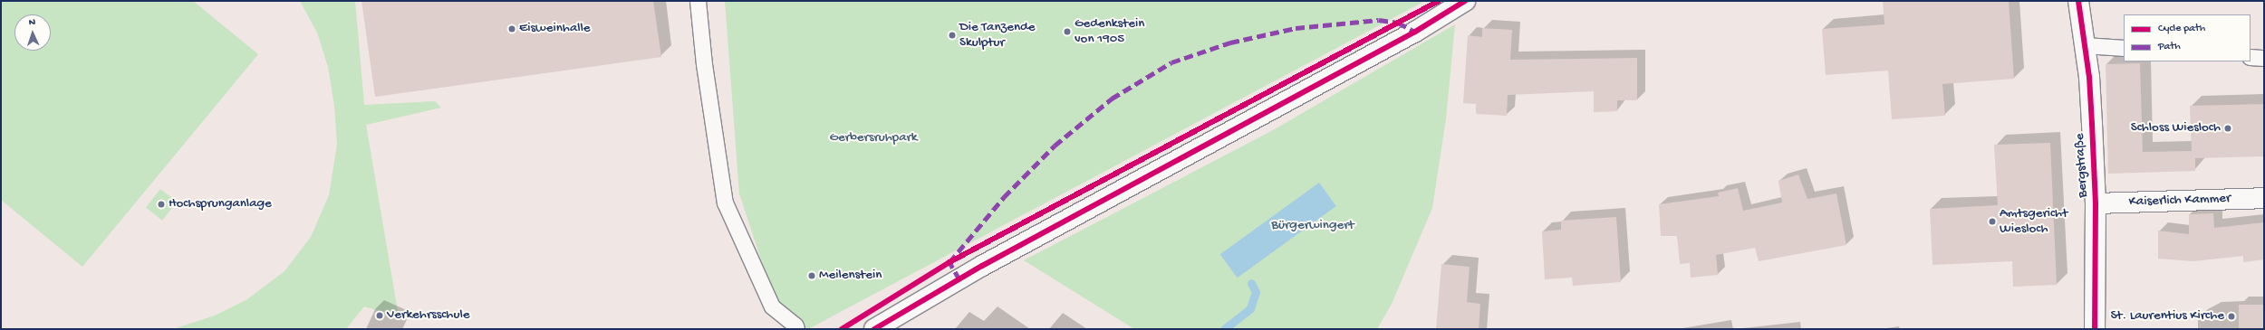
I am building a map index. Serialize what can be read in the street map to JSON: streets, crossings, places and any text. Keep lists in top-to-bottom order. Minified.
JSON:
{"streets":{"street":["Bergstraße","Kaiserlich Kammer"]},"crossings":[["Bergstraße","Kaiserlich Kammer"]],"parks":["Gerbersruhpark","Bürgerwingert"],"places":["Eisweinhalle","Gedenkstein von 1905","Die Tanzende Skulptur","Schloss Wiesloch","Hochsprunganlage","Amtsgericht Wiesloch","Meilenstein","Verkehrsschule","St. Laurentius Kirche"],"legend":["Cycle path","Path"],"north":"top"}
